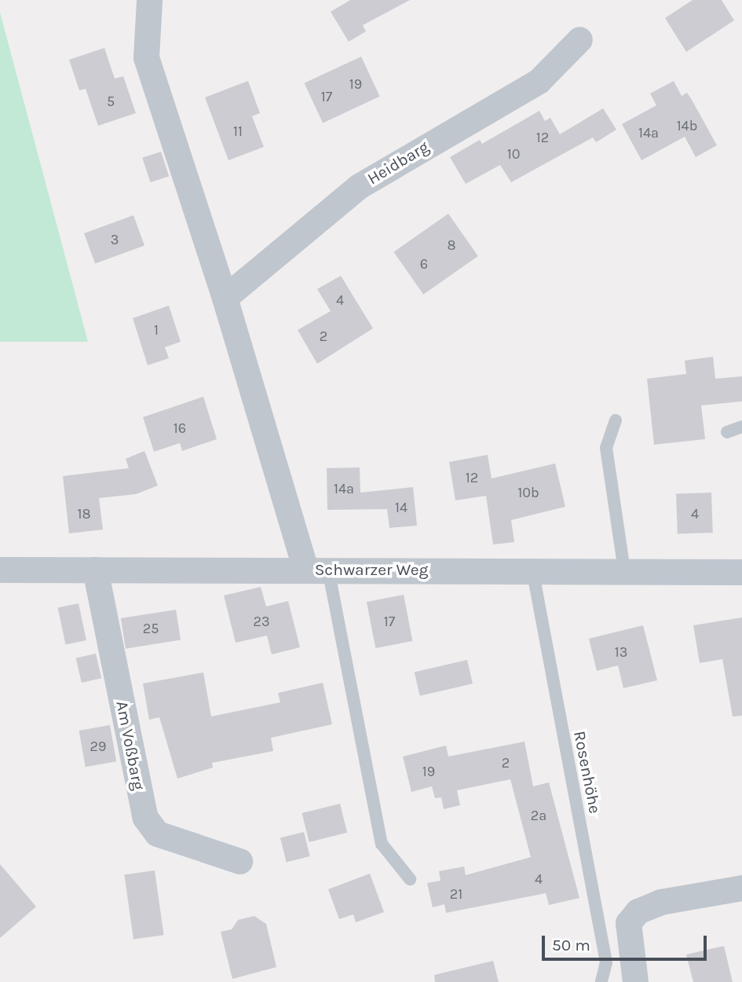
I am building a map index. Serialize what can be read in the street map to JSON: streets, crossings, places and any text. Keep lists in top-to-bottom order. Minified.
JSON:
{"streets":{"street":["Heidbarg","Schwarzer Weg","Am Voßbarg"],"lane":["Rosenhöhe"]},"crossings":[["Schwarzer Weg","Am Voßbarg"],["Schwarzer Weg","Rosenhöhe"]],"house_numbers":["19","17","5","14b","11","14a","12","10","3","8","6","4","1","2","16","12","14a","10b","14","18","4","23","17","25","13","29","2","19","2a","4","21"],"scale_bar":"50 m"}
